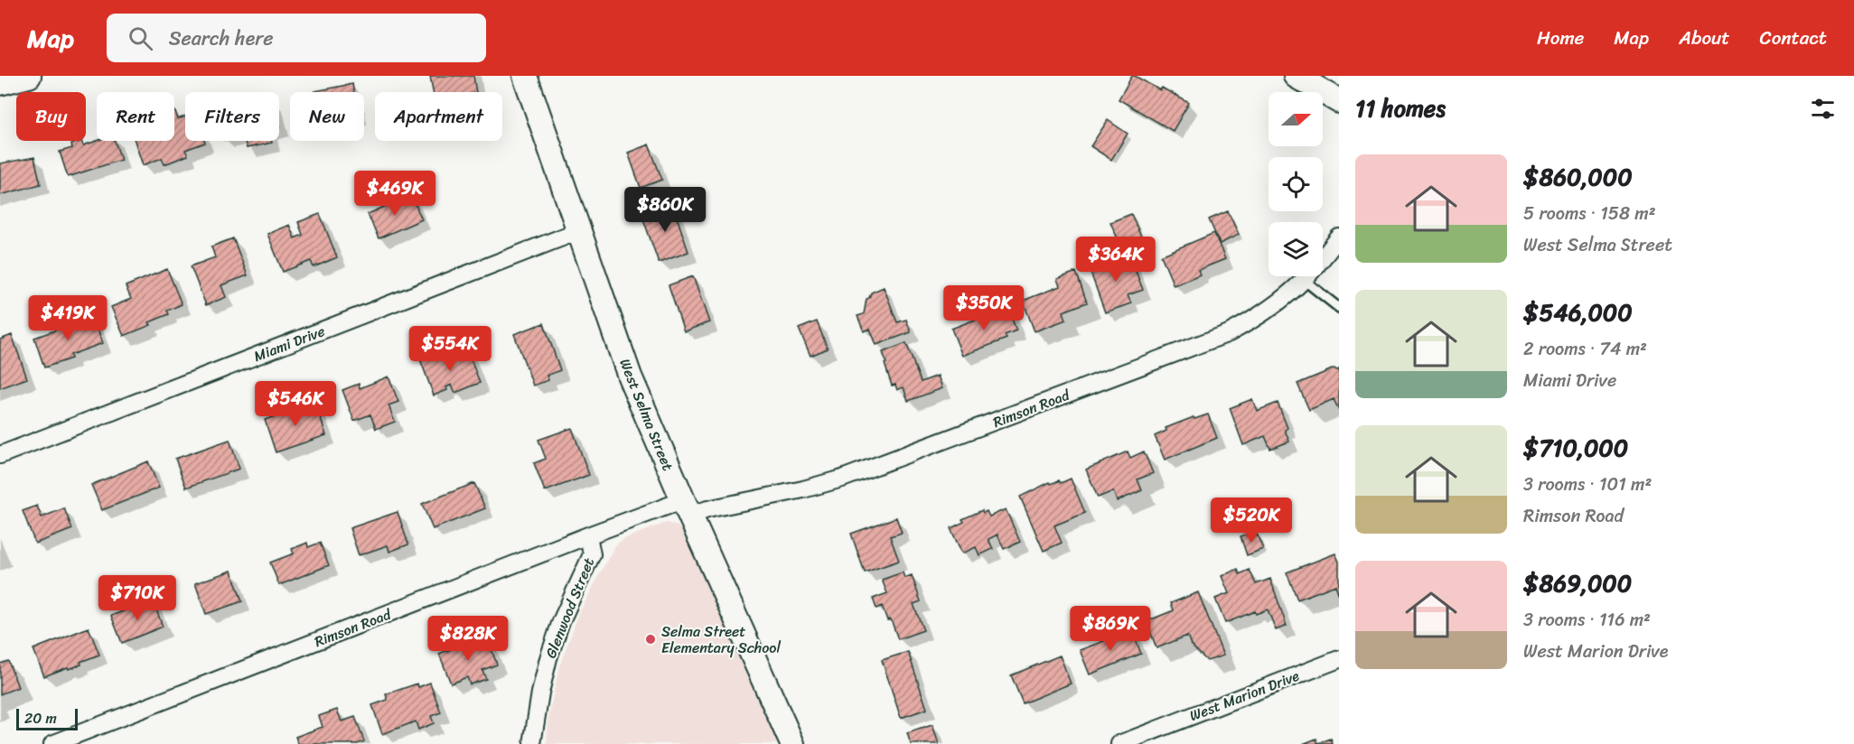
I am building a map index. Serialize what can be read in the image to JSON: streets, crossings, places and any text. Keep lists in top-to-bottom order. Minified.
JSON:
{"streets":{"street":["Miami Drive","Rimson Road","West Selma Street","Glenwood Street","West Marion Drive"]},"crossings":[["Miami Drive","West Selma Street"],["Rimson Road","West Selma Street"],["Rimson Road","Glenwood Street"]],"places":["Selma Street Elementary School"],"scale_bar":"20 m","north":"right","page":{"header":"Map","search":"Search here","nav":["Home","Map","About","Contact"],"heading":"11 homes","chip":["Buy","Rent","Filters","New","Apartment"],"list":[{"name":"$860,000","note":"5 rooms · 158 m² · West Selma Street"},{"name":"$546,000","note":"2 rooms · 74 m² · Miami Drive"},{"name":"$710,000","note":"3 rooms · 101 m² · Rimson Road"},{"name":"$869,000","note":"3 rooms · 116 m² · West Marion Drive"}],"price":["$469K","$860K","$364K","$350K","$419K","$554K","$546K","$520K","$710K","$869K","$828K"],"scale":"20 m"}}
